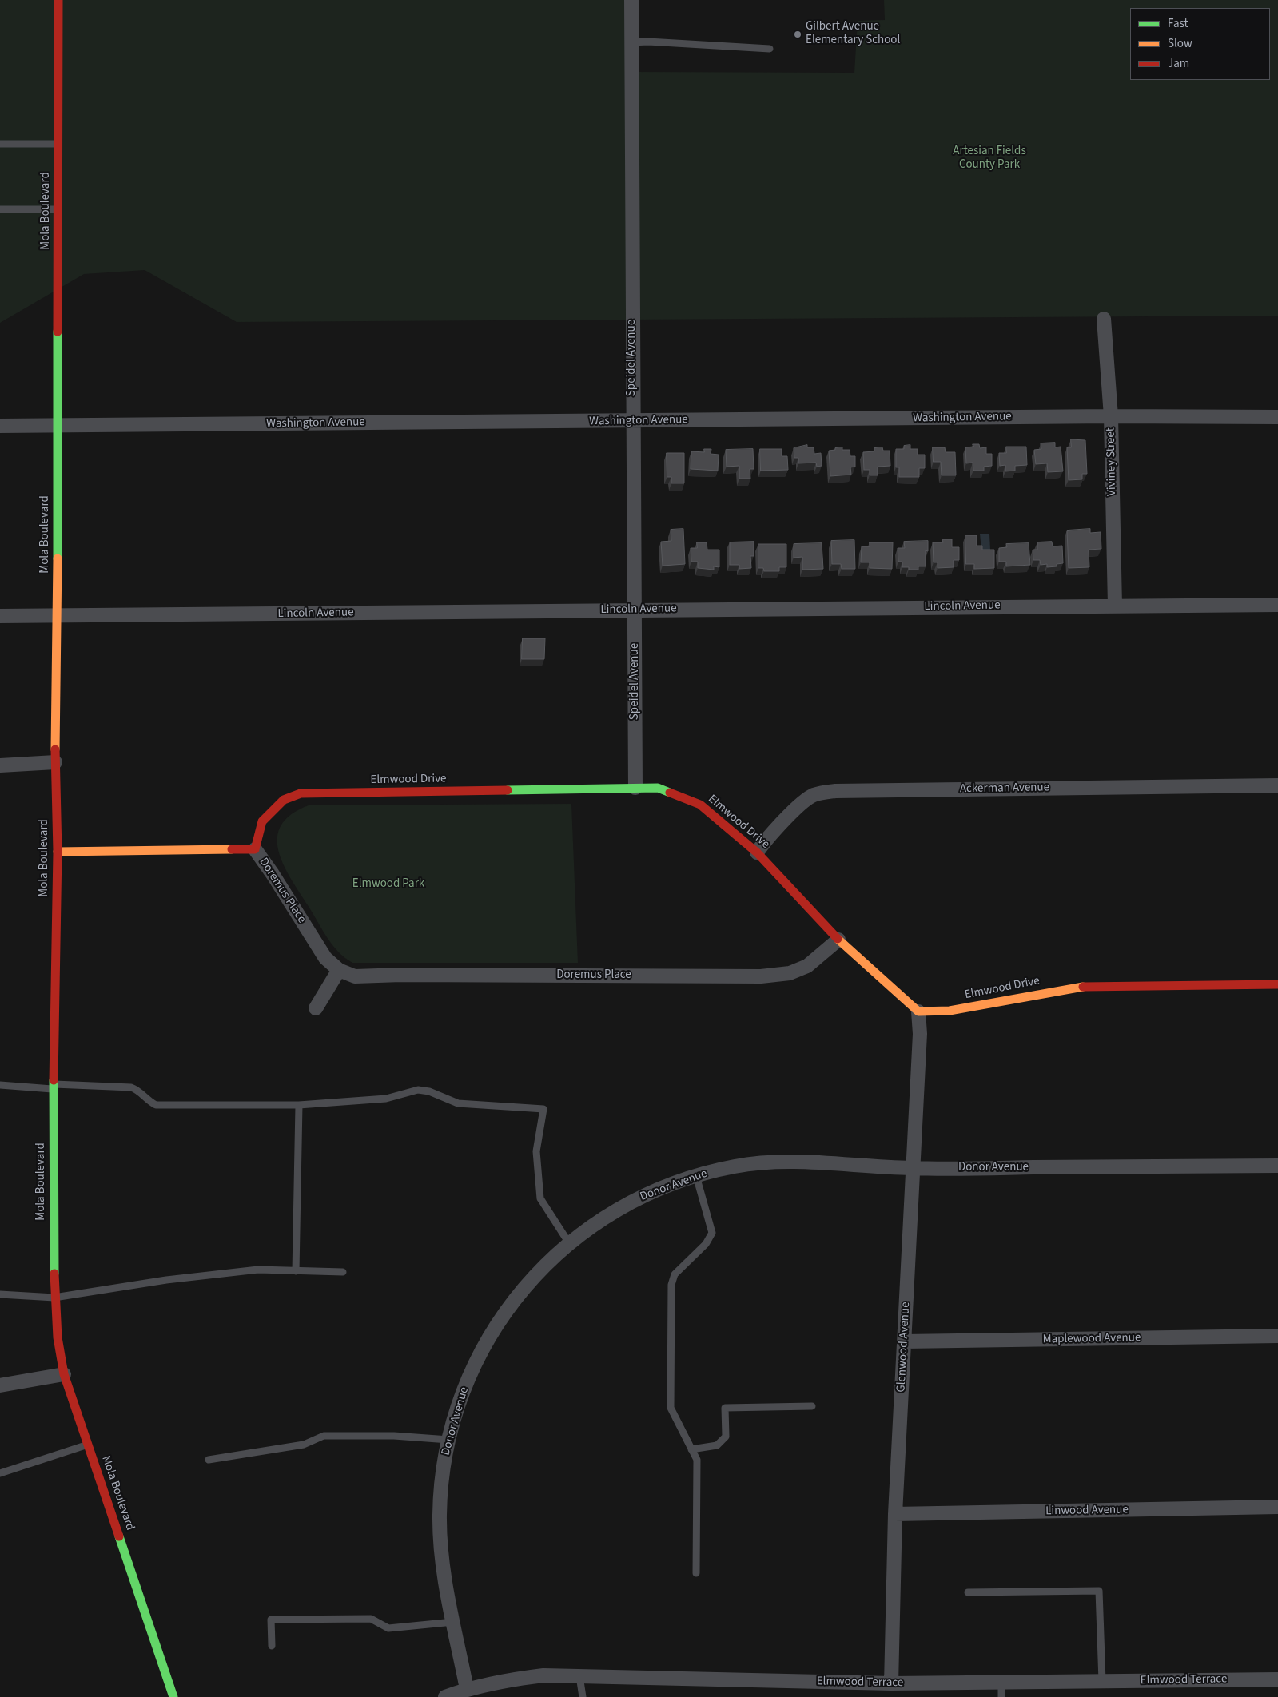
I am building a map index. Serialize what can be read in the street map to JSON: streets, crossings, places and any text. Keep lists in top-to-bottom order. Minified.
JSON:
{"streets":{"street":["Mola Boulevard","Speidel Avenue","Washington Avenue","Viviney Street","Lincoln Avenue","Elmwood Drive","Ackerman Avenue","Doremus Place","Donor Avenue","Maplewood Avenue","Glenwood Avenue","Linwood Avenue","Elmwood Terrace"]},"crossings":[["Mola Boulevard","Washington Avenue"],["Mola Boulevard","Lincoln Avenue"],["Speidel Avenue","Washington Avenue"],["Speidel Avenue","Lincoln Avenue"],["Speidel Avenue","Elmwood Drive"],["Washington Avenue","Viviney Street"],["Viviney Street","Lincoln Avenue"],["Elmwood Drive","Ackerman Avenue"],["Elmwood Drive","Doremus Place"],["Elmwood Drive","Glenwood Avenue"],["Donor Avenue","Glenwood Avenue"],["Donor Avenue","Elmwood Terrace"],["Maplewood Avenue","Glenwood Avenue"],["Glenwood Avenue","Linwood Avenue"],["Glenwood Avenue","Elmwood Terrace"]],"parks":["Artesian Fields County Park","Elmwood Park"],"places":["Gilbert Avenue Elementary School"],"legend":["Fast","Slow","Jam"]}
